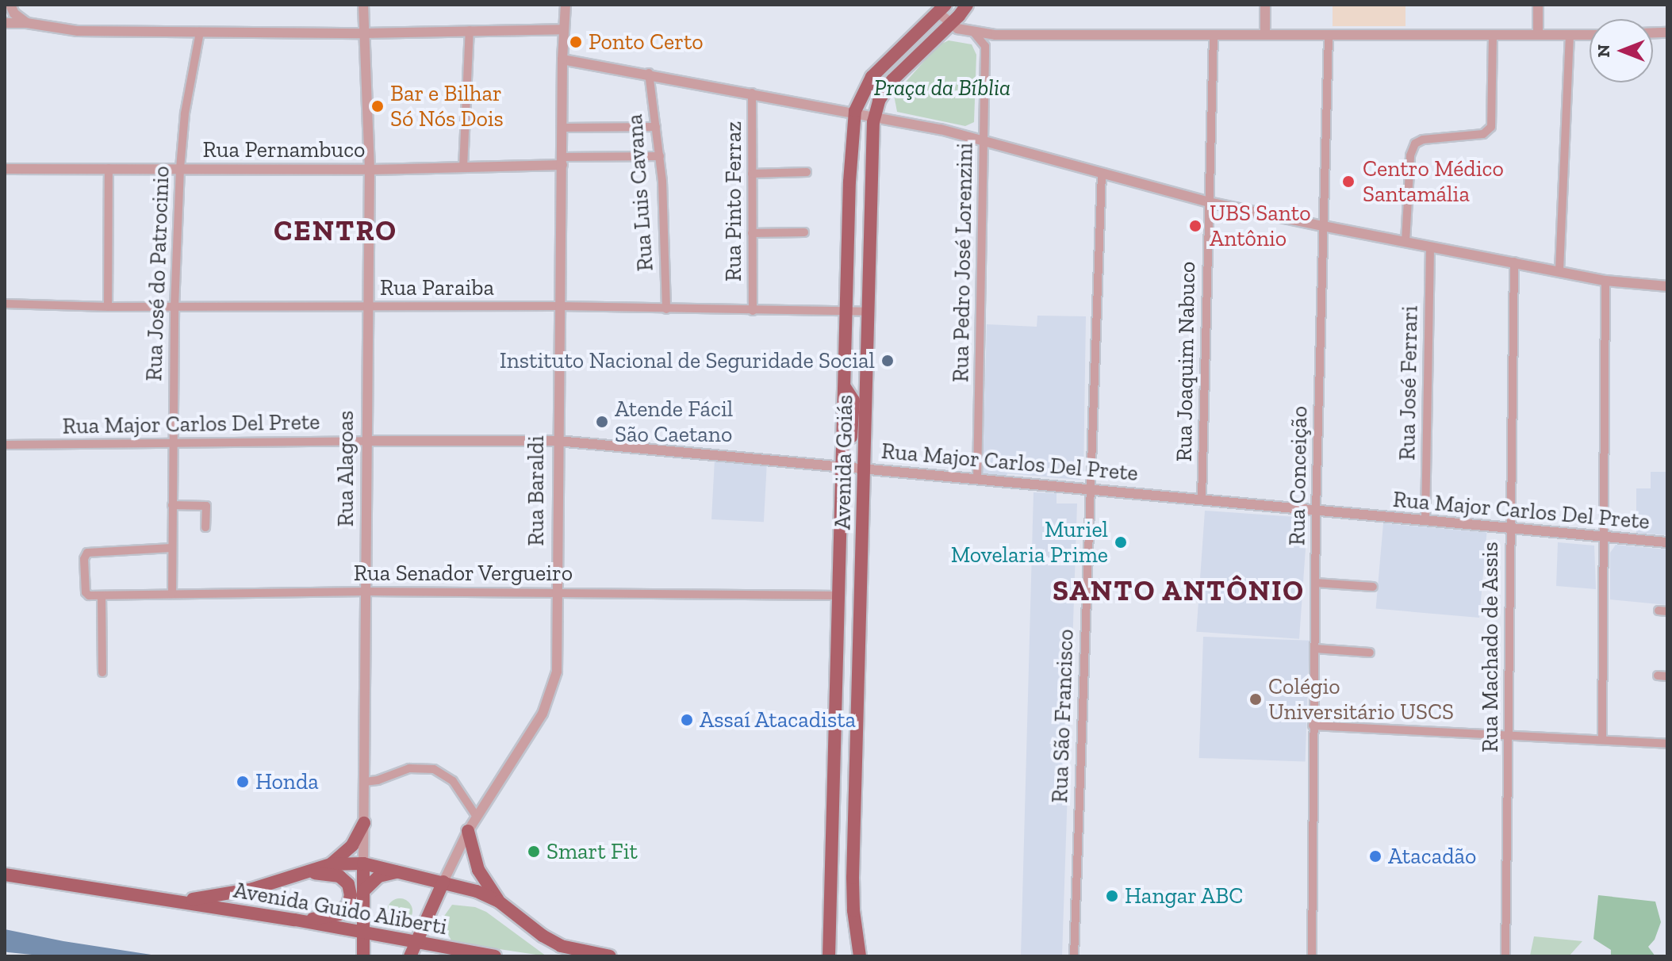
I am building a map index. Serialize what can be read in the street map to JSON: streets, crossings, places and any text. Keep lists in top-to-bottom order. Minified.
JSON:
{"streets":{"main road":["Avenida Goiás","Rua Alagoas","Rua Baraldi","Avenida Guido Aliberti"],"street":["Rua Pernambuco","Rua Luis Cavana","Rua Pinto Ferraz","Rua Pedro José Lorenzini","Rua José do Patrocinio","Rua Paraiba","Rua Joaquim Nabuco","Rua José Ferrari","Rua Major Carlos Del Prete","Rua Conceição","Rua Senador Vergueiro","Rua Machado de Assis","Rua São Francisco"]},"crossings":[["Rua Pernambuco","Rua José do Patrocinio"],["Rua Pernambuco","Rua Alagoas"],["Rua Pernambuco","Rua Baraldi"],["Rua Luis Cavana","Rua Paraiba"],["Rua Pinto Ferraz","Rua Paraiba"],["Rua Pedro José Lorenzini","Rua Major Carlos Del Prete"],["Rua José do Patrocinio","Rua Paraiba"],["Rua José do Patrocinio","Rua Major Carlos Del Prete"],["Rua José do Patrocinio","Rua Senador Vergueiro"],["Rua Paraiba","Avenida Goiás"],["Rua Paraiba","Rua Alagoas"],["Rua Paraiba","Rua Baraldi"],["Rua Joaquim Nabuco","Rua Major Carlos Del Prete"],["Rua José Ferrari","Rua Major Carlos Del Prete"],["Rua Major Carlos Del Prete","Avenida Goiás"],["Rua Major Carlos Del Prete","Rua Alagoas"],["Rua Major Carlos Del Prete","Rua Conceição"],["Rua Major Carlos Del Prete","Rua Baraldi"],["Rua Major Carlos Del Prete","Rua Machado de Assis"],["Rua Major Carlos Del Prete","Rua São Francisco"],["Avenida Goiás","Rua Senador Vergueiro"],["Rua Alagoas","Rua Baraldi"],["Rua Alagoas","Rua Senador Vergueiro"],["Rua Alagoas","Avenida Guido Aliberti"],["Rua Baraldi","Rua Senador Vergueiro"],["Rua Baraldi","Avenida Guido Aliberti"]],"districts":["CENTRO","SANTO ANTÔNIO"],"parks":["Praça da Bíblia"],"places":["Ponto Certo","Bar e Bilhar Só Nós Dois","Centro Médico Santamália","UBS Santo Antônio","Instituto Nacional de Seguridade Social","Atende Fácil São Caetano","Muriel Movelaria Prime","Colégio Universitário USCS","Assaí Atacadista","Honda","Smart Fit","Atacadão","Hangar ABC"],"north":"left"}
